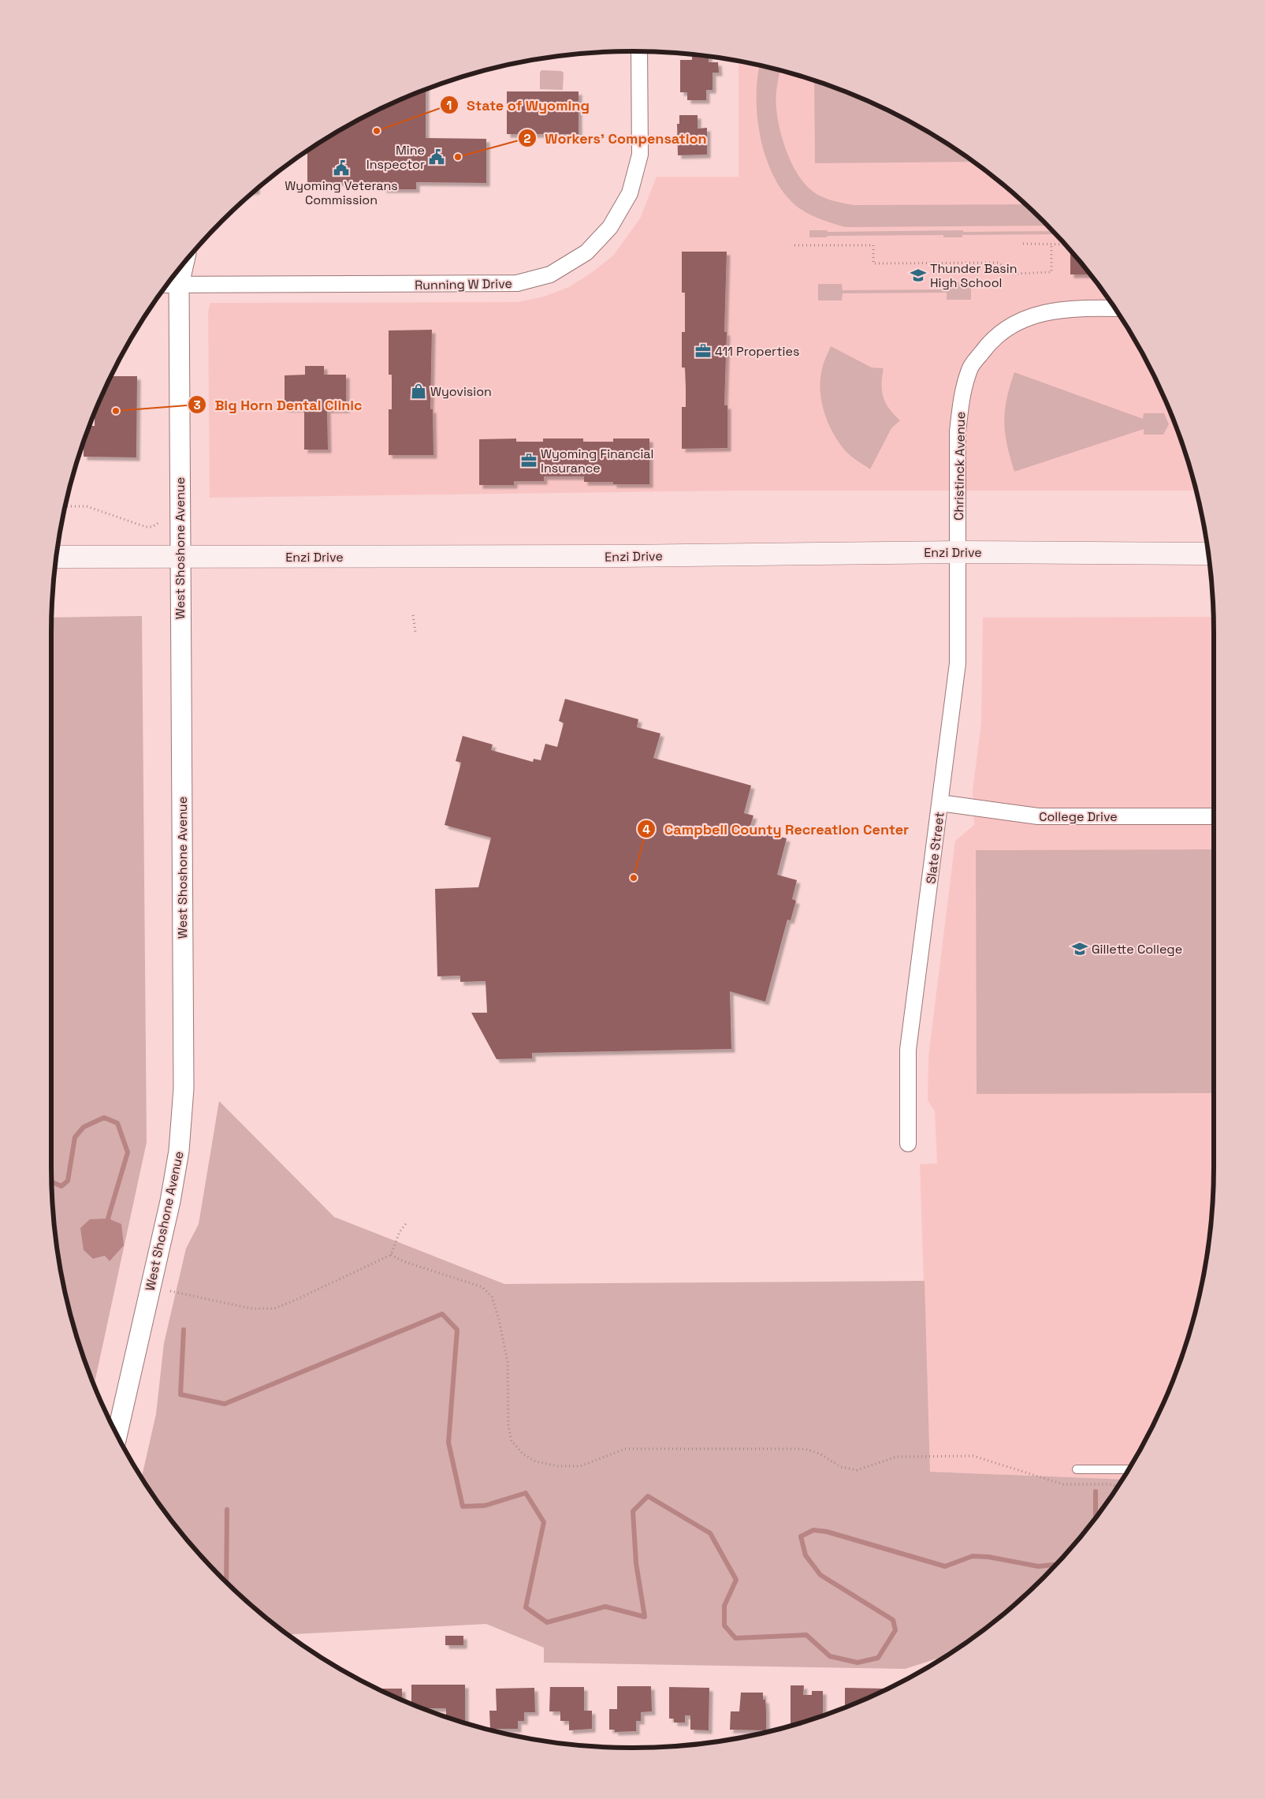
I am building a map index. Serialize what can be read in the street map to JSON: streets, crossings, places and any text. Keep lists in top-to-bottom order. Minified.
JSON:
{"streets":{"main road":["Enzi Drive"],"street":["Running W Drive","Christinck Avenue","West Shoshone Avenue","College Drive","Slate Street"]},"crossings":[["Running W Drive","West Shoshone Avenue"],["Christinck Avenue","Enzi Drive"],["Christinck Avenue","Slate Street"],["West Shoshone Avenue","Enzi Drive"],["Enzi Drive","Slate Street"],["College Drive","Slate Street"]],"places":{"other":["State of Wyoming","Workers' Compensation","Big Horn Dental Clinic","Campbell County Recreation Center"],"public building":["Mine Inspector","Wyoming Veterans Commission"],"school or university":["Thunder Basin High School","Gillette College"],"office":["411 Properties","Wyoming Financial Insurance"],"shop":["Wyovision"]}}
